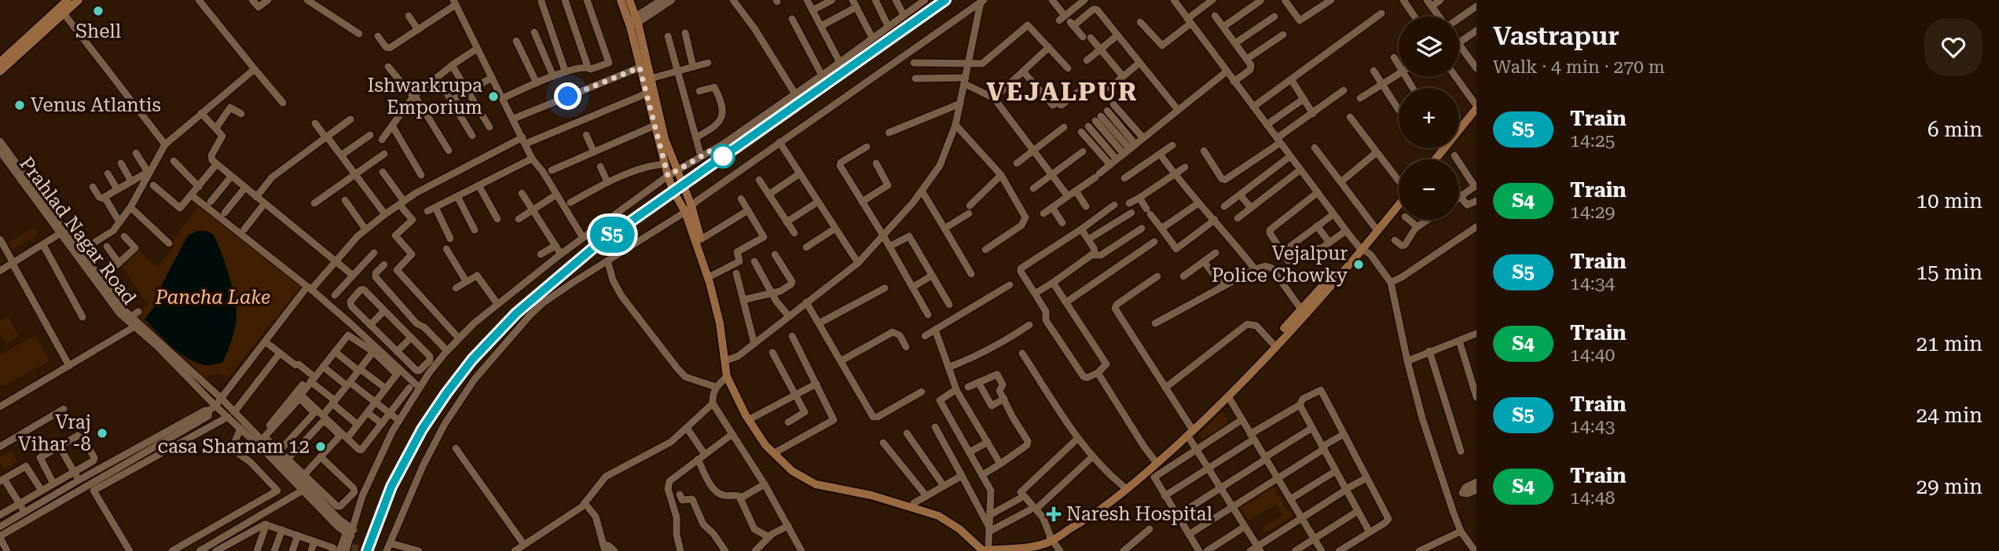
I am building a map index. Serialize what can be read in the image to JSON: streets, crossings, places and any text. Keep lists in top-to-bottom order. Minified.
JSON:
{"streets":{"street":["Prahlad Nagar Road"]},"districts":["VEJALPUR"],"parks":["Pancha Lake"],"places":{"other":["Shell","Ishwarkrupa Emporium","Venus Atlantis","Vejalpur Police Chowky","Vraj Vihar -8","casa Sharnam 12"],"health":["Naresh Hospital"]},"page":{"on_map":"S5","heading":["Vastrapur","Walk · 4 min · 270 m"],"map_buttons":["+","−"],"list":[{"mark":"S5","name":"Train","note":"14:25","value":"6 min"},{"mark":"S4","name":"Train","note":"14:29","value":"10 min"},{"mark":"S5","name":"Train","note":"14:34","value":"15 min"},{"mark":"S4","name":"Train","note":"14:40","value":"21 min"},{"mark":"S5","name":"Train","note":"14:43","value":"24 min"},{"mark":"S4","name":"Train","note":"14:48","value":"29 min"}]}}
